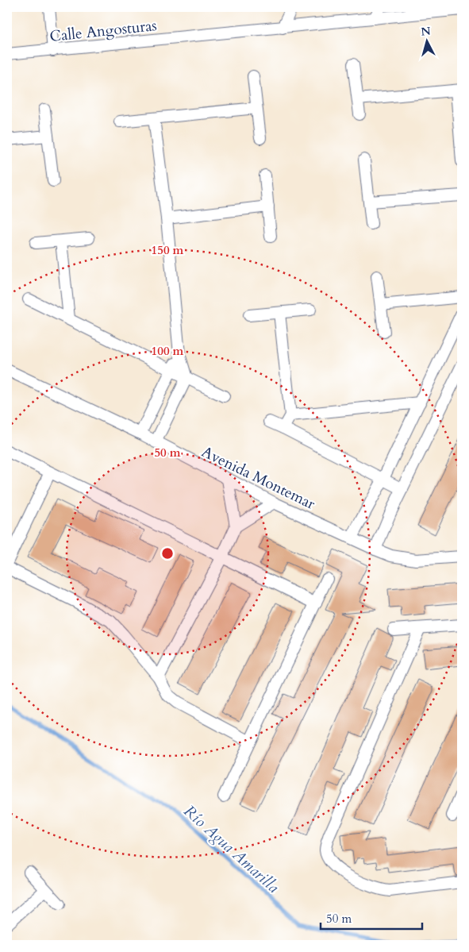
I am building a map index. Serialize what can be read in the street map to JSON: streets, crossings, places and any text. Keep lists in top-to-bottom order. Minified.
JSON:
{"streets":{"street":["Calle Angosturas","Avenida Montemar"]},"water":["Río Agua Amarilla"],"scale_bar":"50 m","north":"top","rings":["150 m","100 m","50 m"]}
